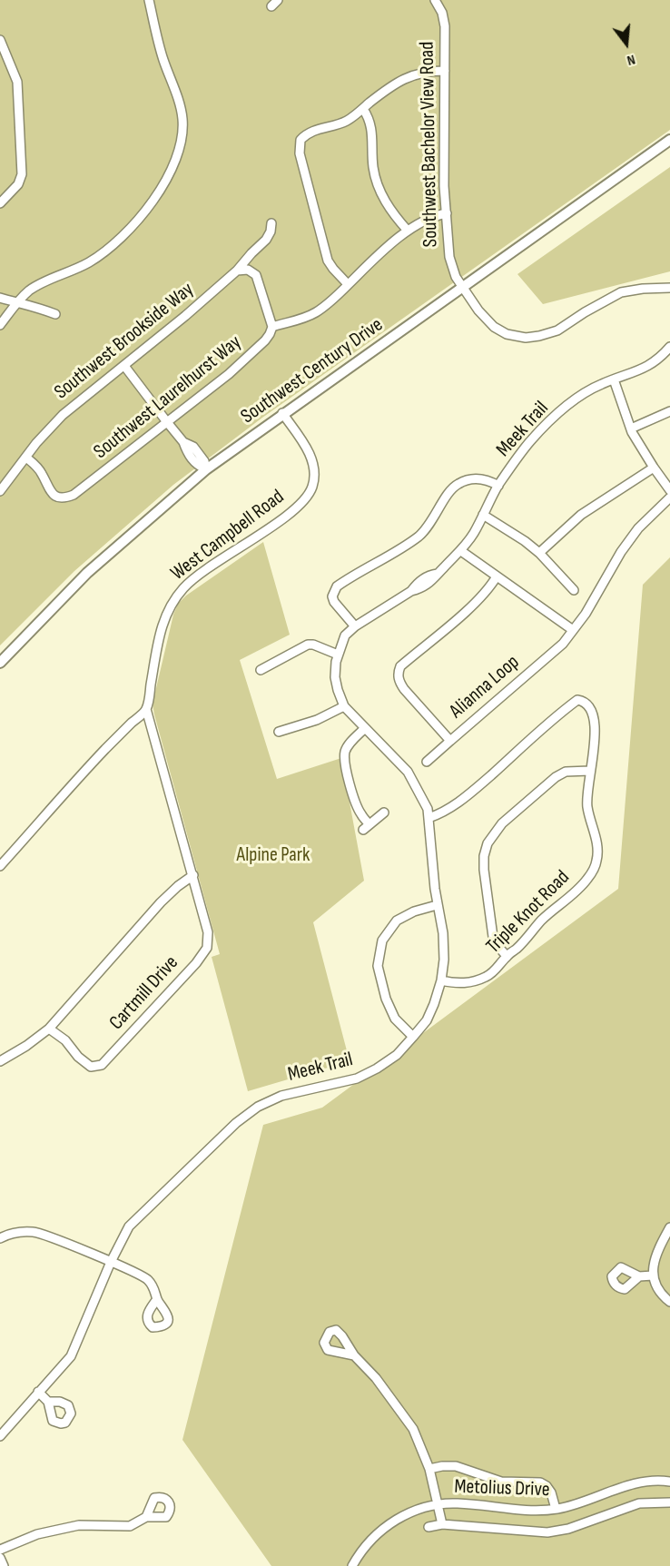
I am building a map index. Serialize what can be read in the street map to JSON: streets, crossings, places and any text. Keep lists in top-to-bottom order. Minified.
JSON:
{"streets":{"main road":["Southwest Century Drive"],"street":["Southwest Bachelor View Road","Southwest Brookside Way","Southwest Laurelhurst Way","Meek Trail","West Campbell Road","Alianna Loop","Triple Knot Road","Cartmill Drive","Metolius Drive"]},"crossings":[["Southwest Bachelor View Road","Southwest Century Drive"],["Southwest Brookside Way","Southwest Laurelhurst Way"],["Southwest Century Drive","West Campbell Road"],["Meek Trail","Triple Knot Road"]],"parks":["Alpine Park"],"north":"bottom"}
